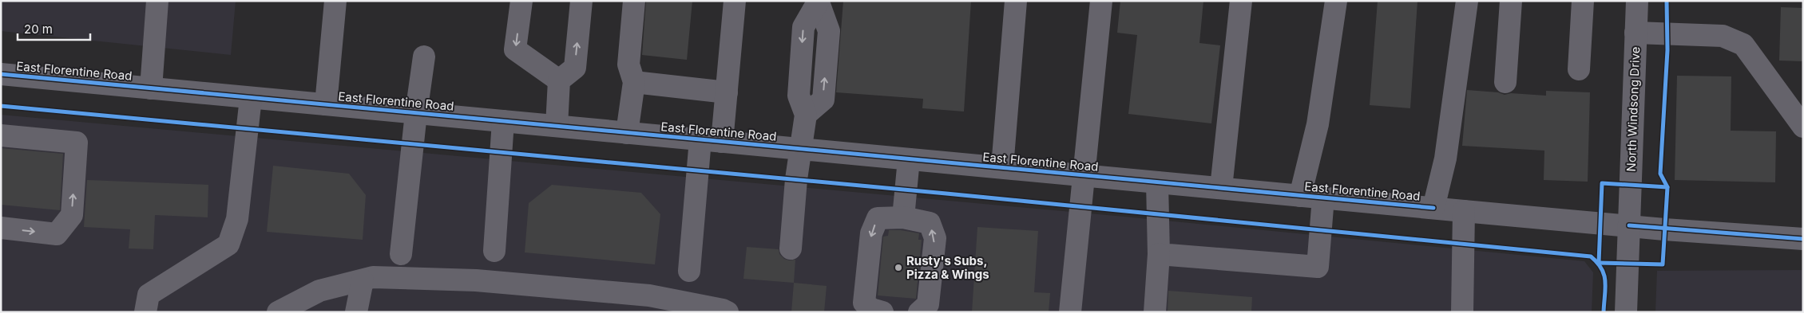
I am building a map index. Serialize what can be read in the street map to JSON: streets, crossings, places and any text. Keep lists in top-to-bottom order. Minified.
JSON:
{"streets":{"street":["East Florentine Road","North Windsong Drive"]},"crossings":[["East Florentine Road","North Windsong Drive"]],"places":["Rusty's Subs, Pizza & Wings"],"scale_bar":"20 m"}
